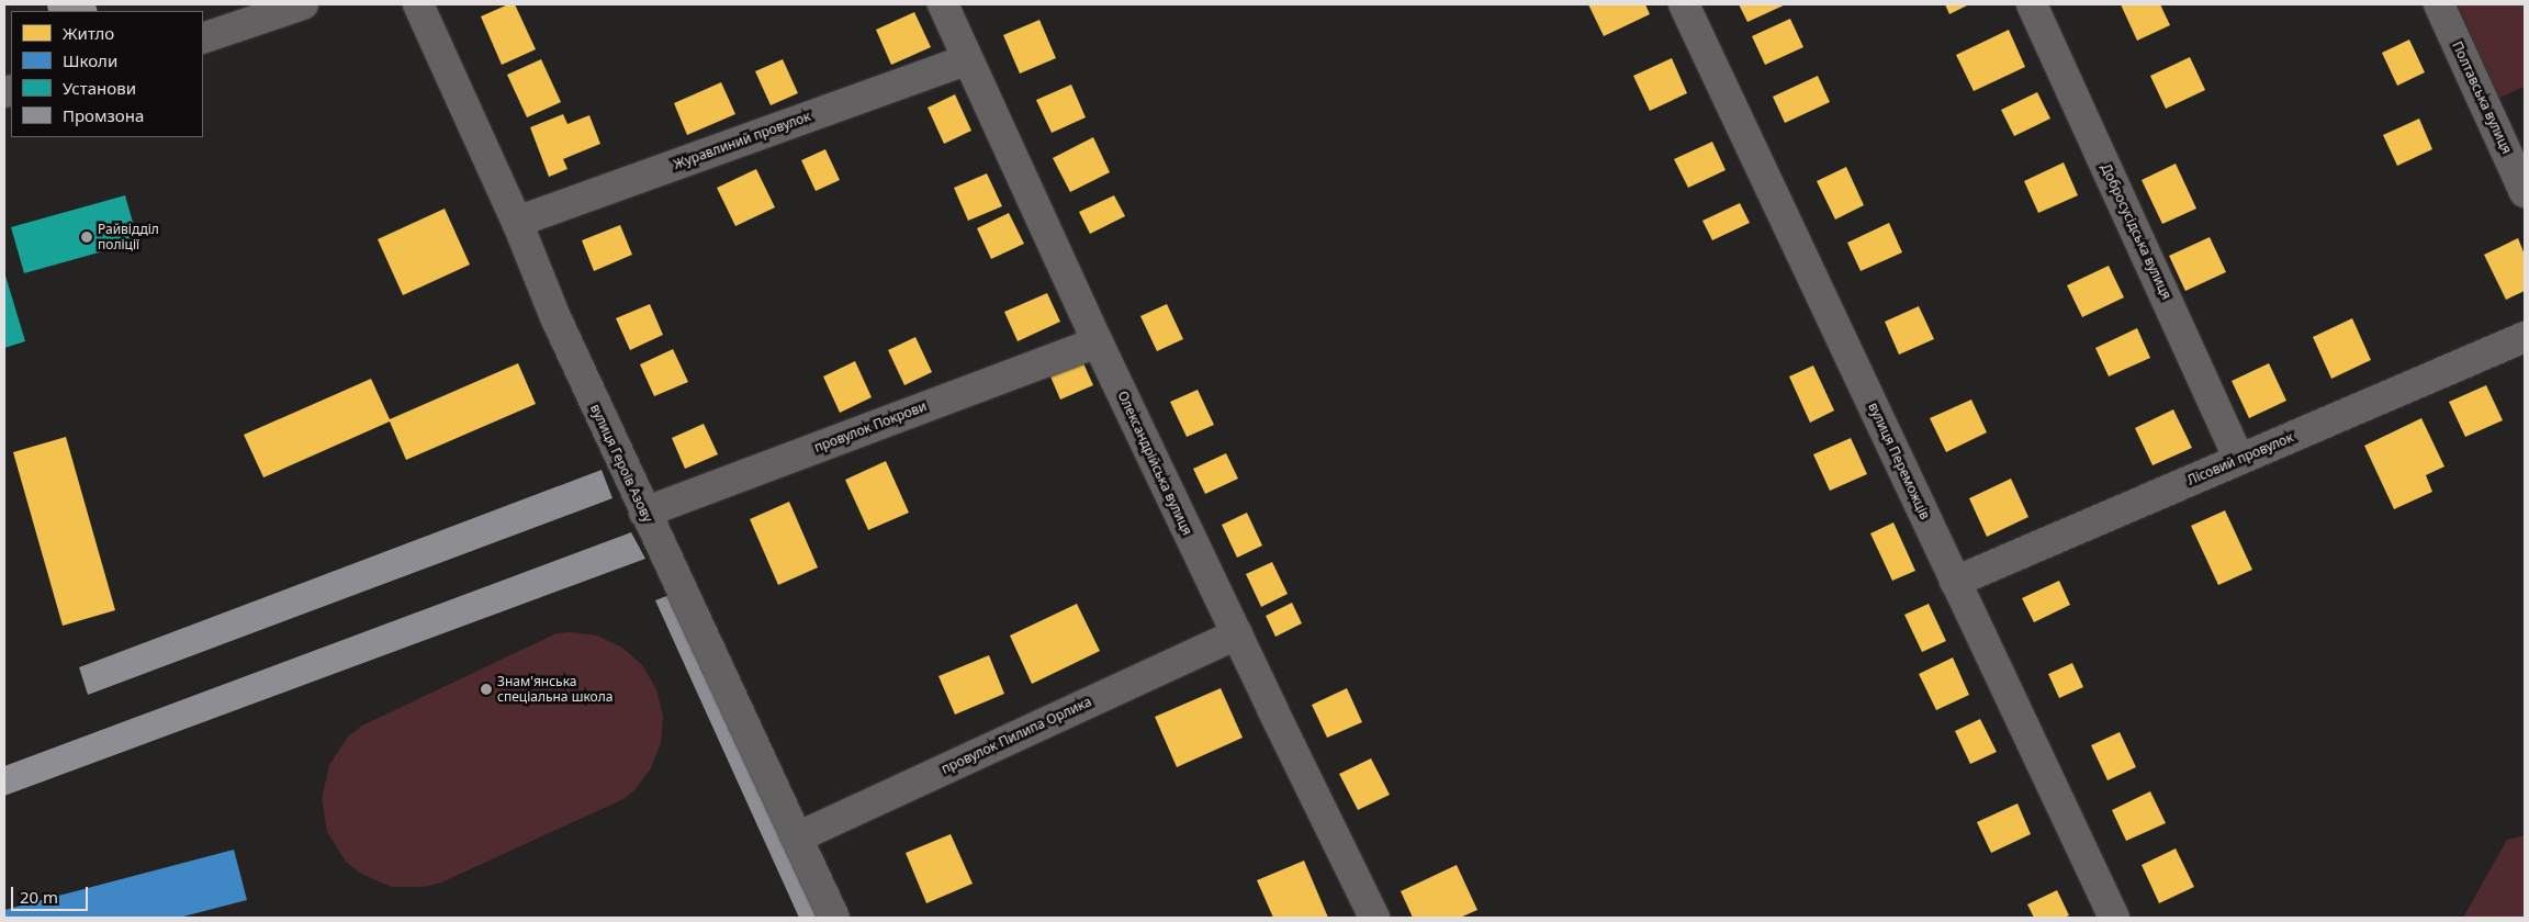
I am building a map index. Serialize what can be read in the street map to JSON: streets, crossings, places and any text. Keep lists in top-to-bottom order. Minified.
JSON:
{"streets":{"street":["Полтавська вулиця","Журавлиний провулок","Добросусідська вулиця","провулок Покрови","Лісовий провулок","вулиця Переможців","вулиця Героїв Азову","Олександрійська вулиця","провулок Пилипа Орлика"]},"crossings":[["Журавлиний провулок","вулиця Героїв Азову"],["Журавлиний провулок","Олександрійська вулиця"],["Добросусідська вулиця","Лісовий провулок"],["провулок Покрови","вулиця Героїв Азову"],["провулок Покрови","Олександрійська вулиця"],["Лісовий провулок","вулиця Переможців"],["вулиця Героїв Азову","провулок Пилипа Орлика"],["Олександрійська вулиця","провулок Пилипа Орлика"]],"places":["Райвідділ поліції","Знам'янська спеціальна школа"],"legend":["Житло","Школи","Установи","Промзона"],"scale_bar":"20 m"}
